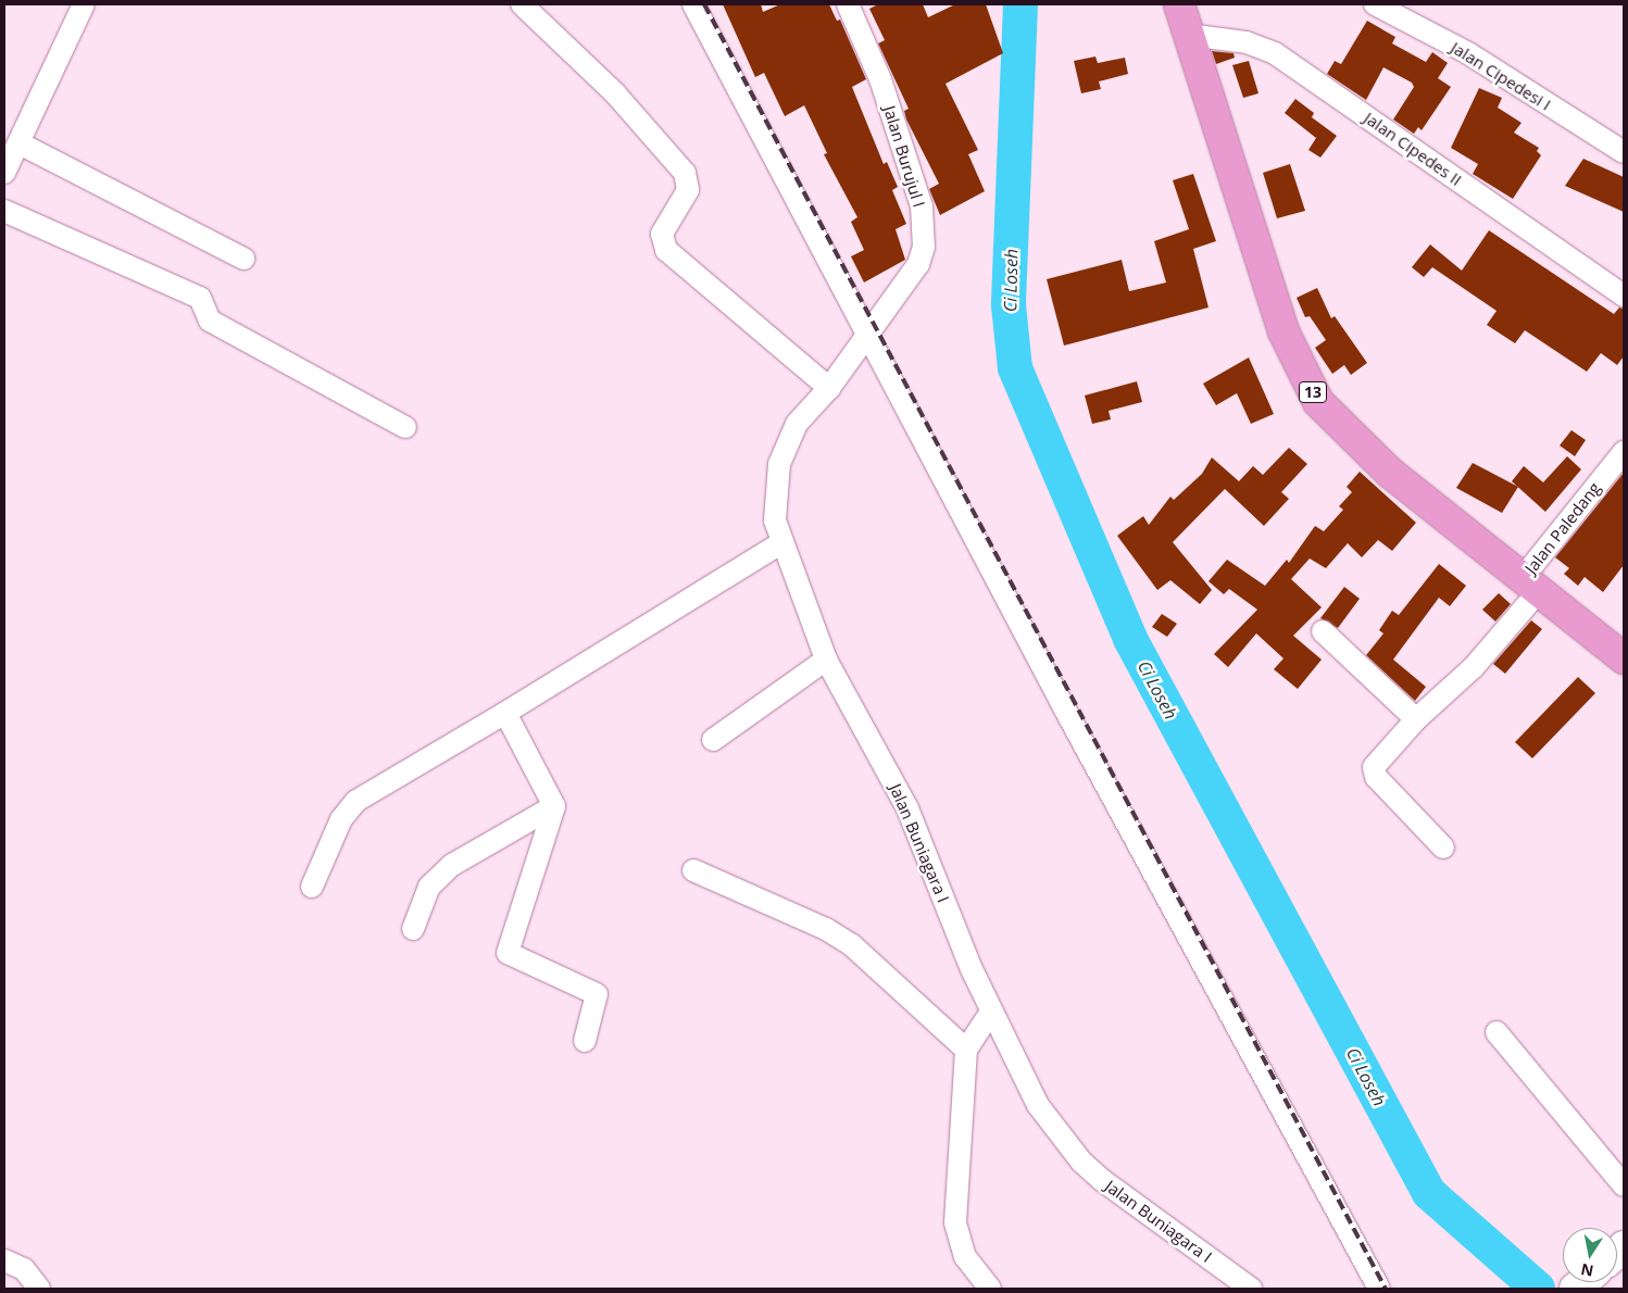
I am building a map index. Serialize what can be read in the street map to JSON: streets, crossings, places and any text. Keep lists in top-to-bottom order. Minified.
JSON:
{"streets":{"highway":["13"],"street":["Jalan Cipedesi I","Jalan Cipedes II","Jalan Burujul I","Jalan Paledang","Jalan Buniagara I"]},"crossings":[["Jalan Cipedes II","13"],["Jalan Burujul I","Jalan Buniagara I"],["13","Jalan Paledang"]],"water":["Ci Loseh"],"north":"bottom"}
